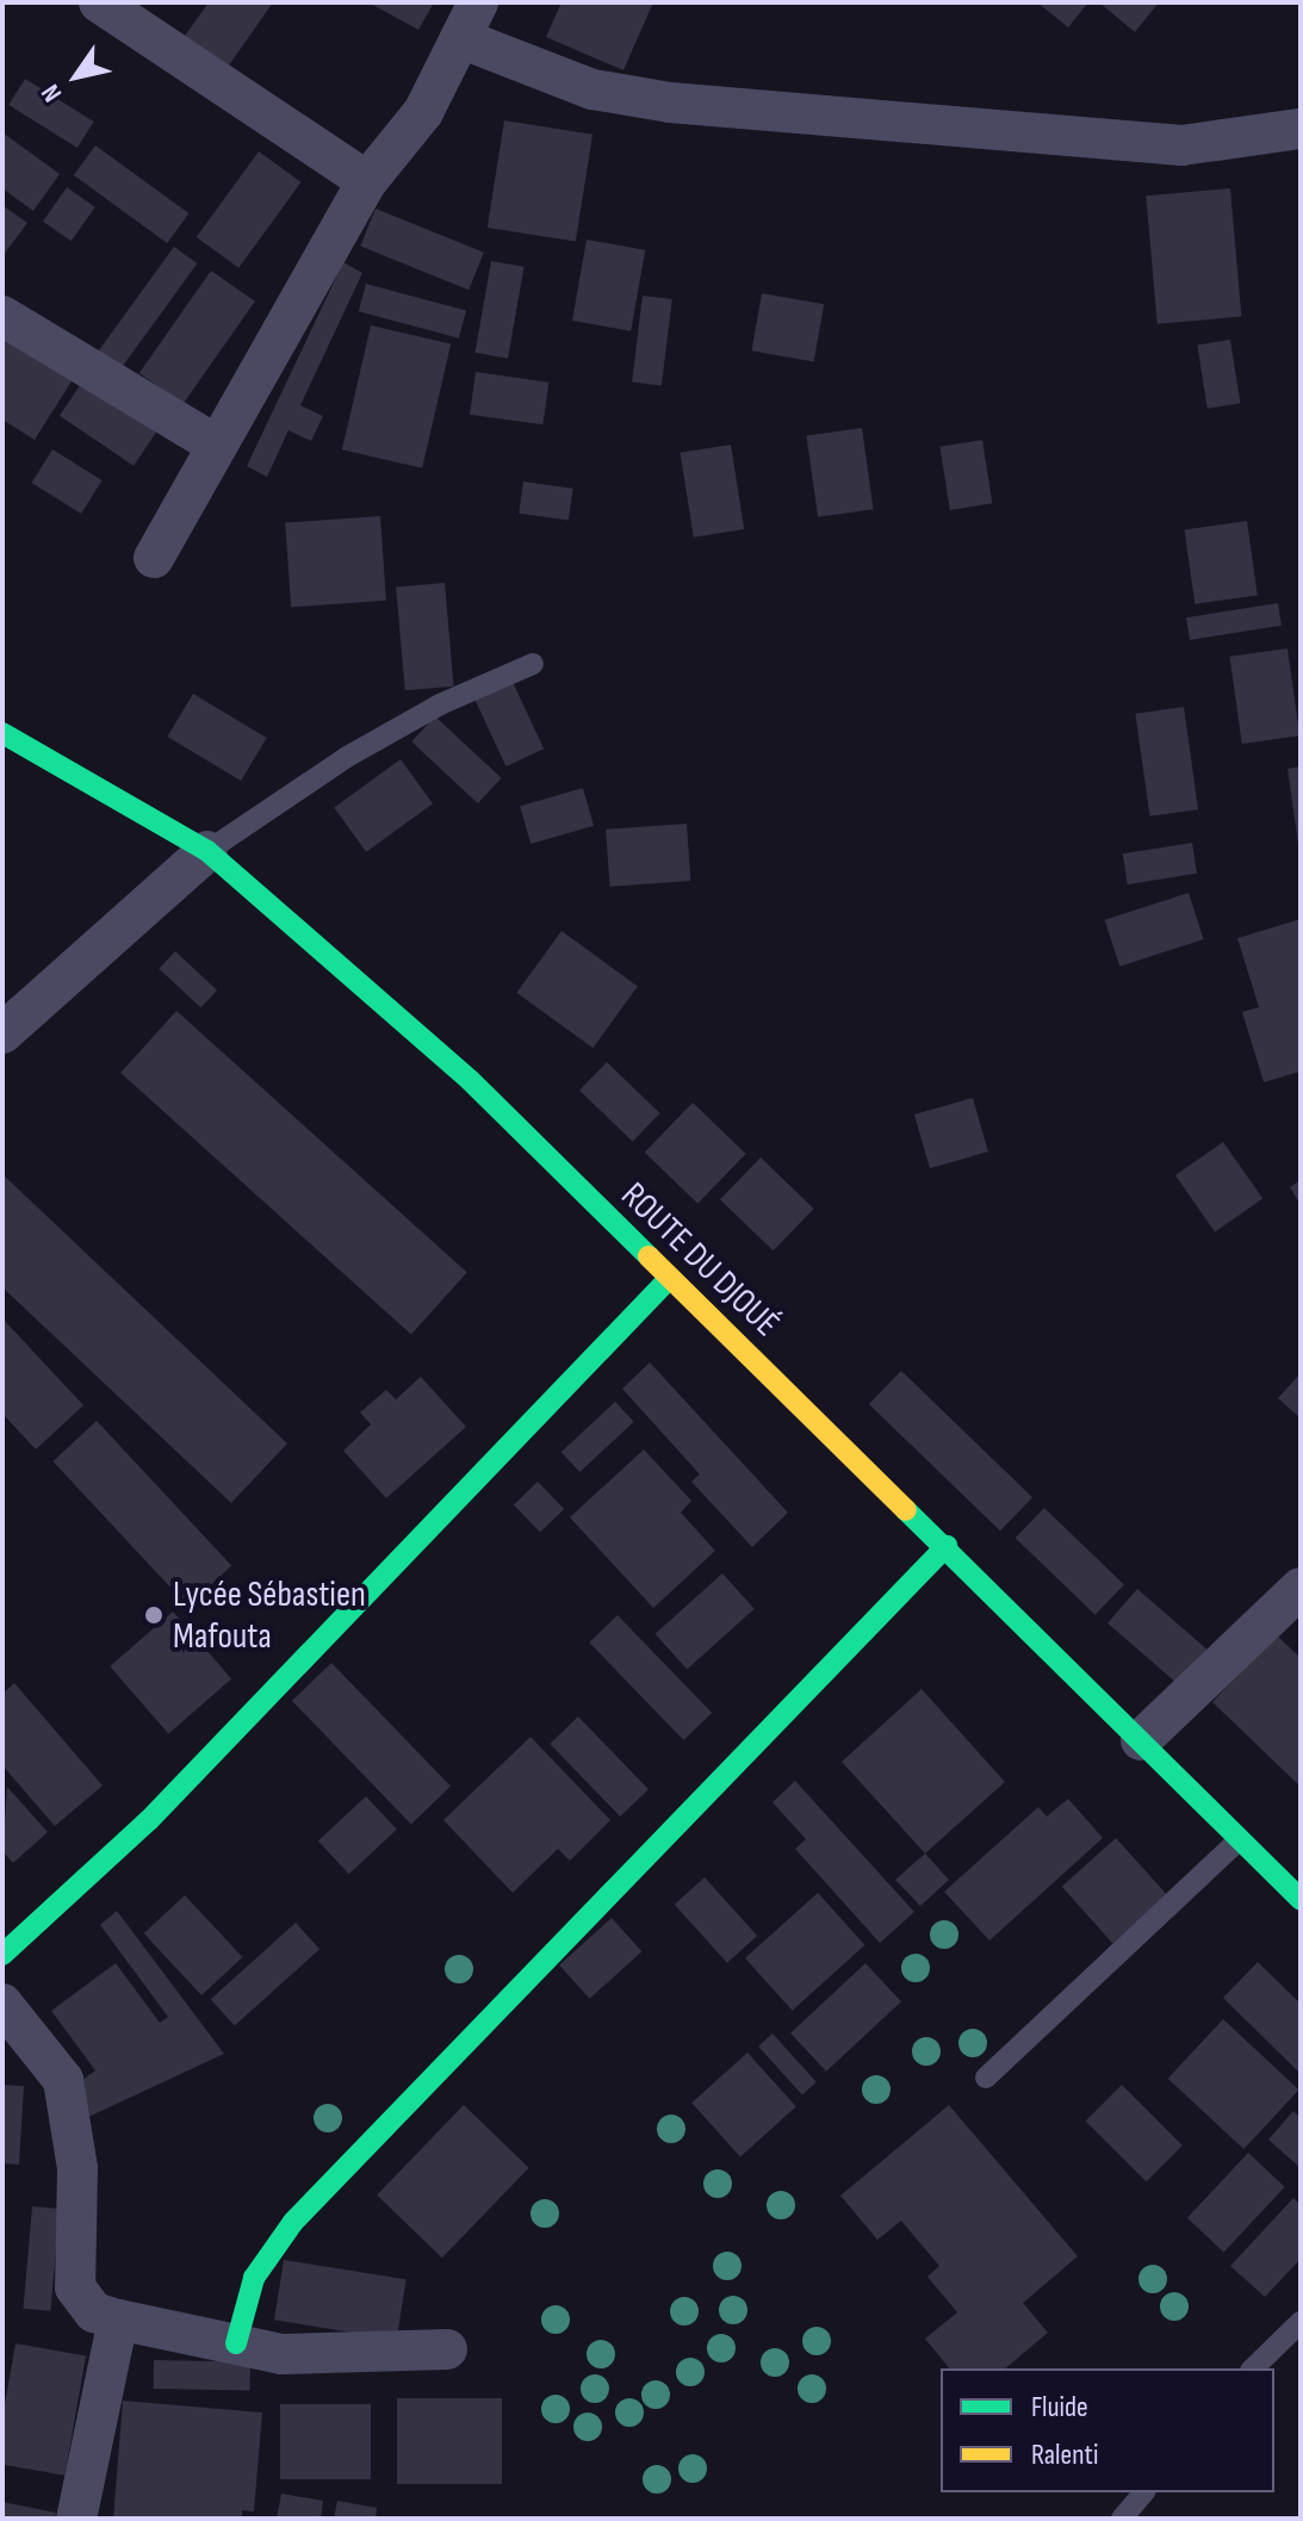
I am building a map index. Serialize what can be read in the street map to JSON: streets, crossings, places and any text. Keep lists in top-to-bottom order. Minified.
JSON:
{"streets":{"street":["ROUTE DU DJOUÉ"]},"places":["Lycée Sébastien Mafouta"],"legend":["Fluide","Ralenti"],"north":"bottom left"}
